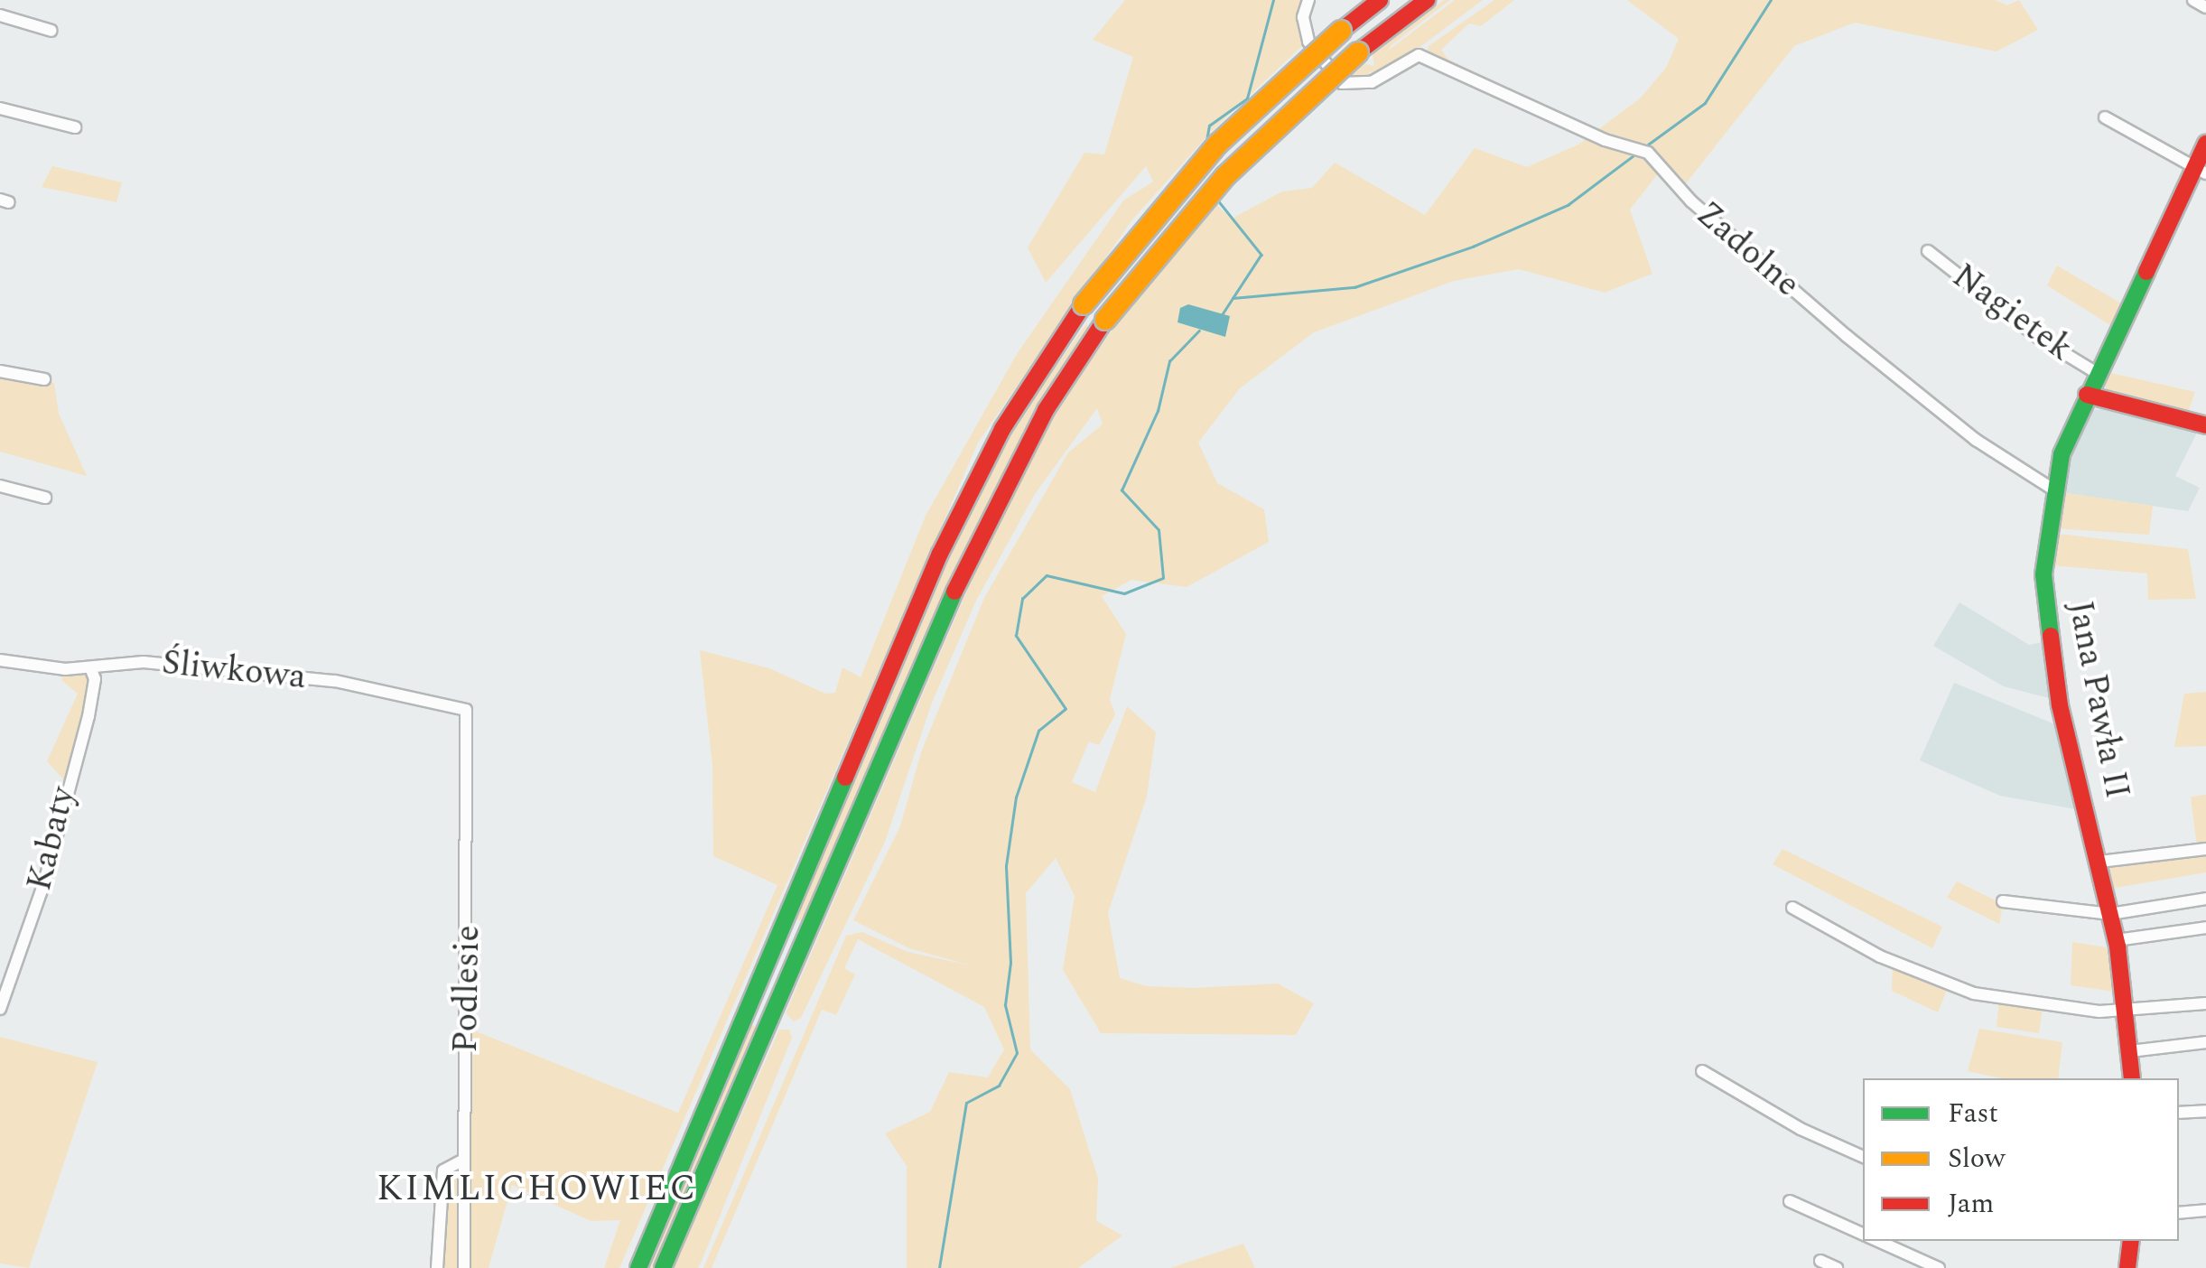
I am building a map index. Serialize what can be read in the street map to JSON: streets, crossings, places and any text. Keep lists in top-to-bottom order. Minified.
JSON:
{"streets":{"main road":["Jana Pawła II"],"street":["Zadolne","Nagietek","Śliwkowa","Kabaty","Podlesie"]},"crossings":[["Zadolne","Jana Pawła II"],["Nagietek","Jana Pawła II"],["Śliwkowa","Kabaty"],["Śliwkowa","Podlesie"]],"districts":["KIMLICHOWIEC"],"legend":["Fast","Slow","Jam"]}
